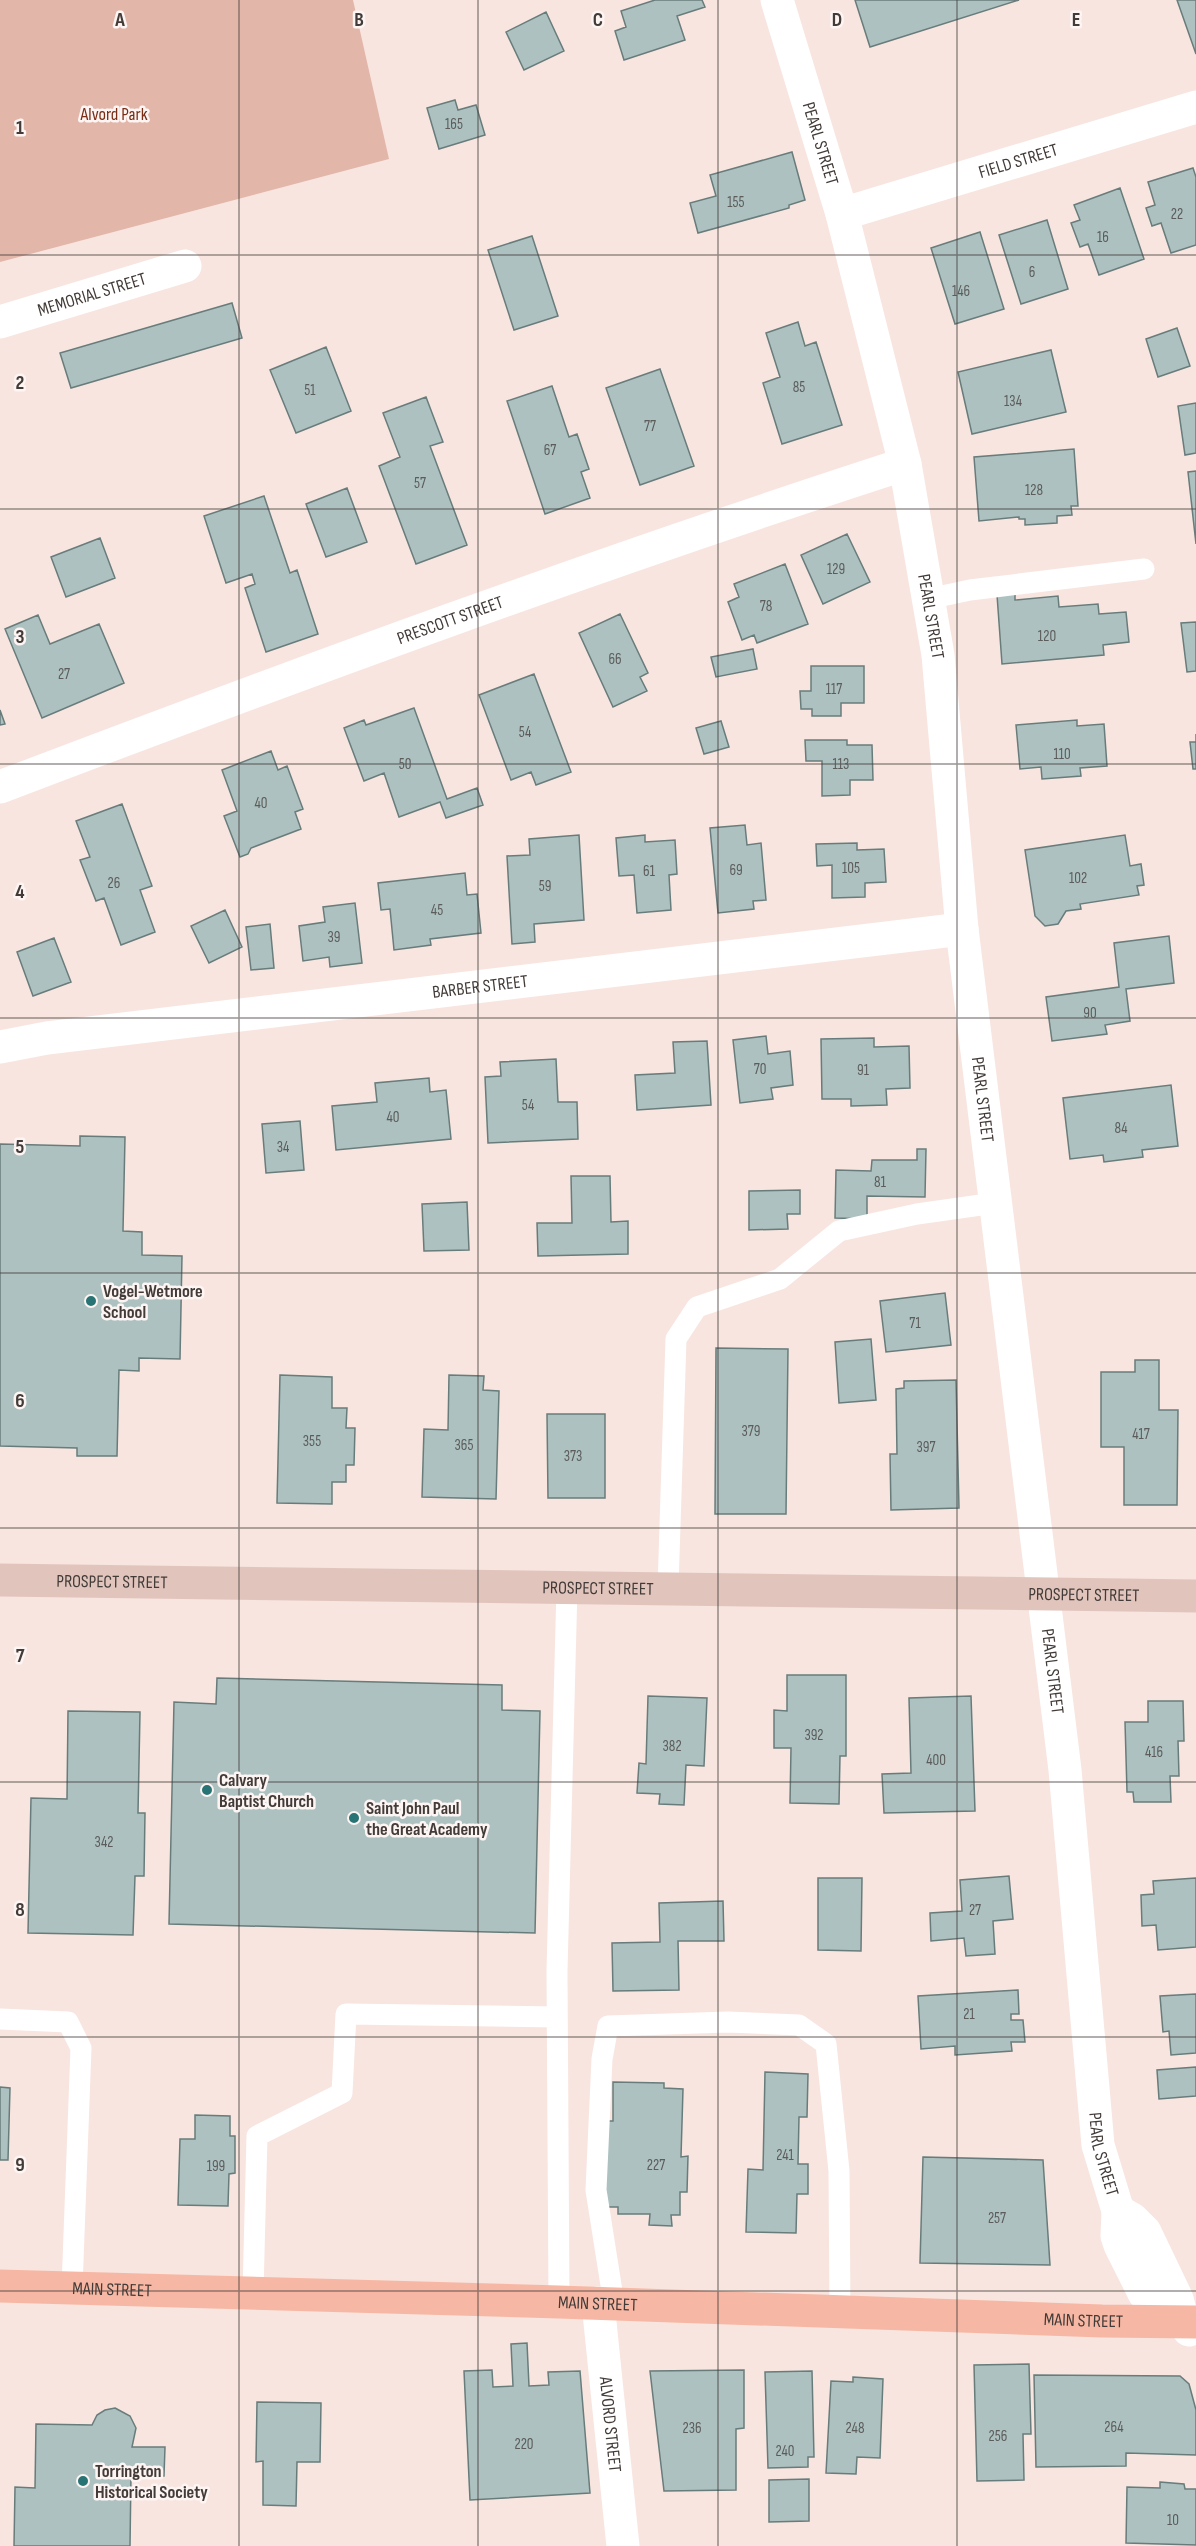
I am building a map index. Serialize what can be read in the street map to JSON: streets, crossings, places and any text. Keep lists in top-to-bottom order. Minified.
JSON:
{"streets":{"main road":["PROSPECT STREET","MAIN STREET"],"street":["PEARL STREET","FIELD STREET","MEMORIAL STREET","PRESCOTT STREET","BARBER STREET","ALVORD STREET"]},"crossings":[["PEARL STREET","FIELD STREET"],["PEARL STREET","PRESCOTT STREET"],["PEARL STREET","BARBER STREET"],["PEARL STREET","PROSPECT STREET"],["PEARL STREET","MAIN STREET"],["MAIN STREET","ALVORD STREET"]],"parks":["Alvord Park"],"places":["Vogel-Wetmore School","Calvary Baptist Church","Saint John Paul the Great Academy","Torrington Historical Society"],"house_numbers":["165","155","22","16","6","146","85","51","134","77","67","57","128","129","78","120","66","27","117","54","110","50","113","40","105","69","61","102","26","59","45","39","90","70","91","54","40","84","34","81","71","379","417","355","365","397","373","392","382","416","400","342","27","21","241","227","199","257","264","236","248","256","220","240","10"],"grid":{"columns":["A","B","C","D","E"],"rows":["1","2","3","4","5","6","7","8","9"]}}
